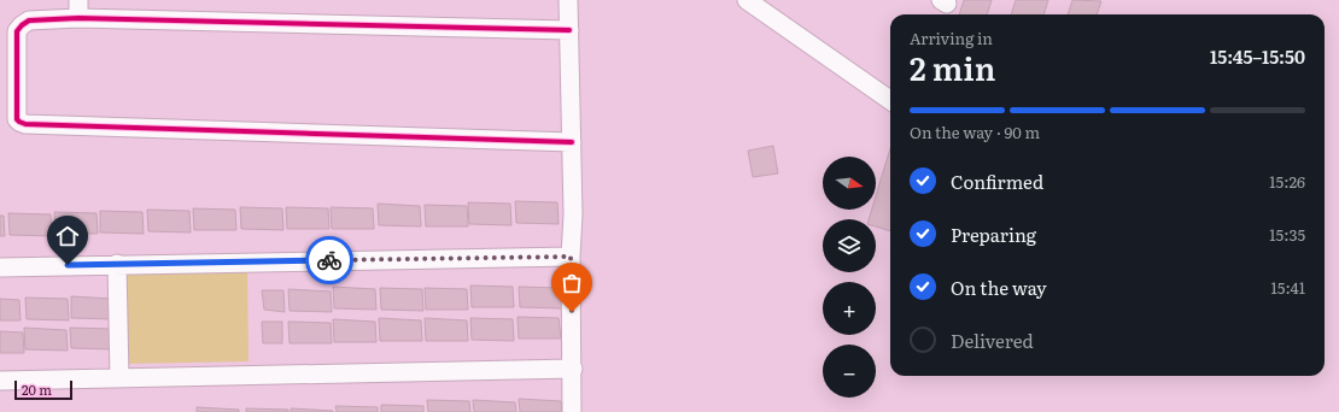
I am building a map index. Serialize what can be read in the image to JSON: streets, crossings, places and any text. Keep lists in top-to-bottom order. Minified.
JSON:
{"scale_bar":"20 m","north":"right","page":{"heading":["2 min","Arriving in","15:45–15:50"],"bar":"On the way · 90 m","list":[["Confirmed","15:26"],["Preparing","15:35"],["On the way","15:41"],"Delivered"],"map_buttons":["+","−"],"scale":"20 m"}}
